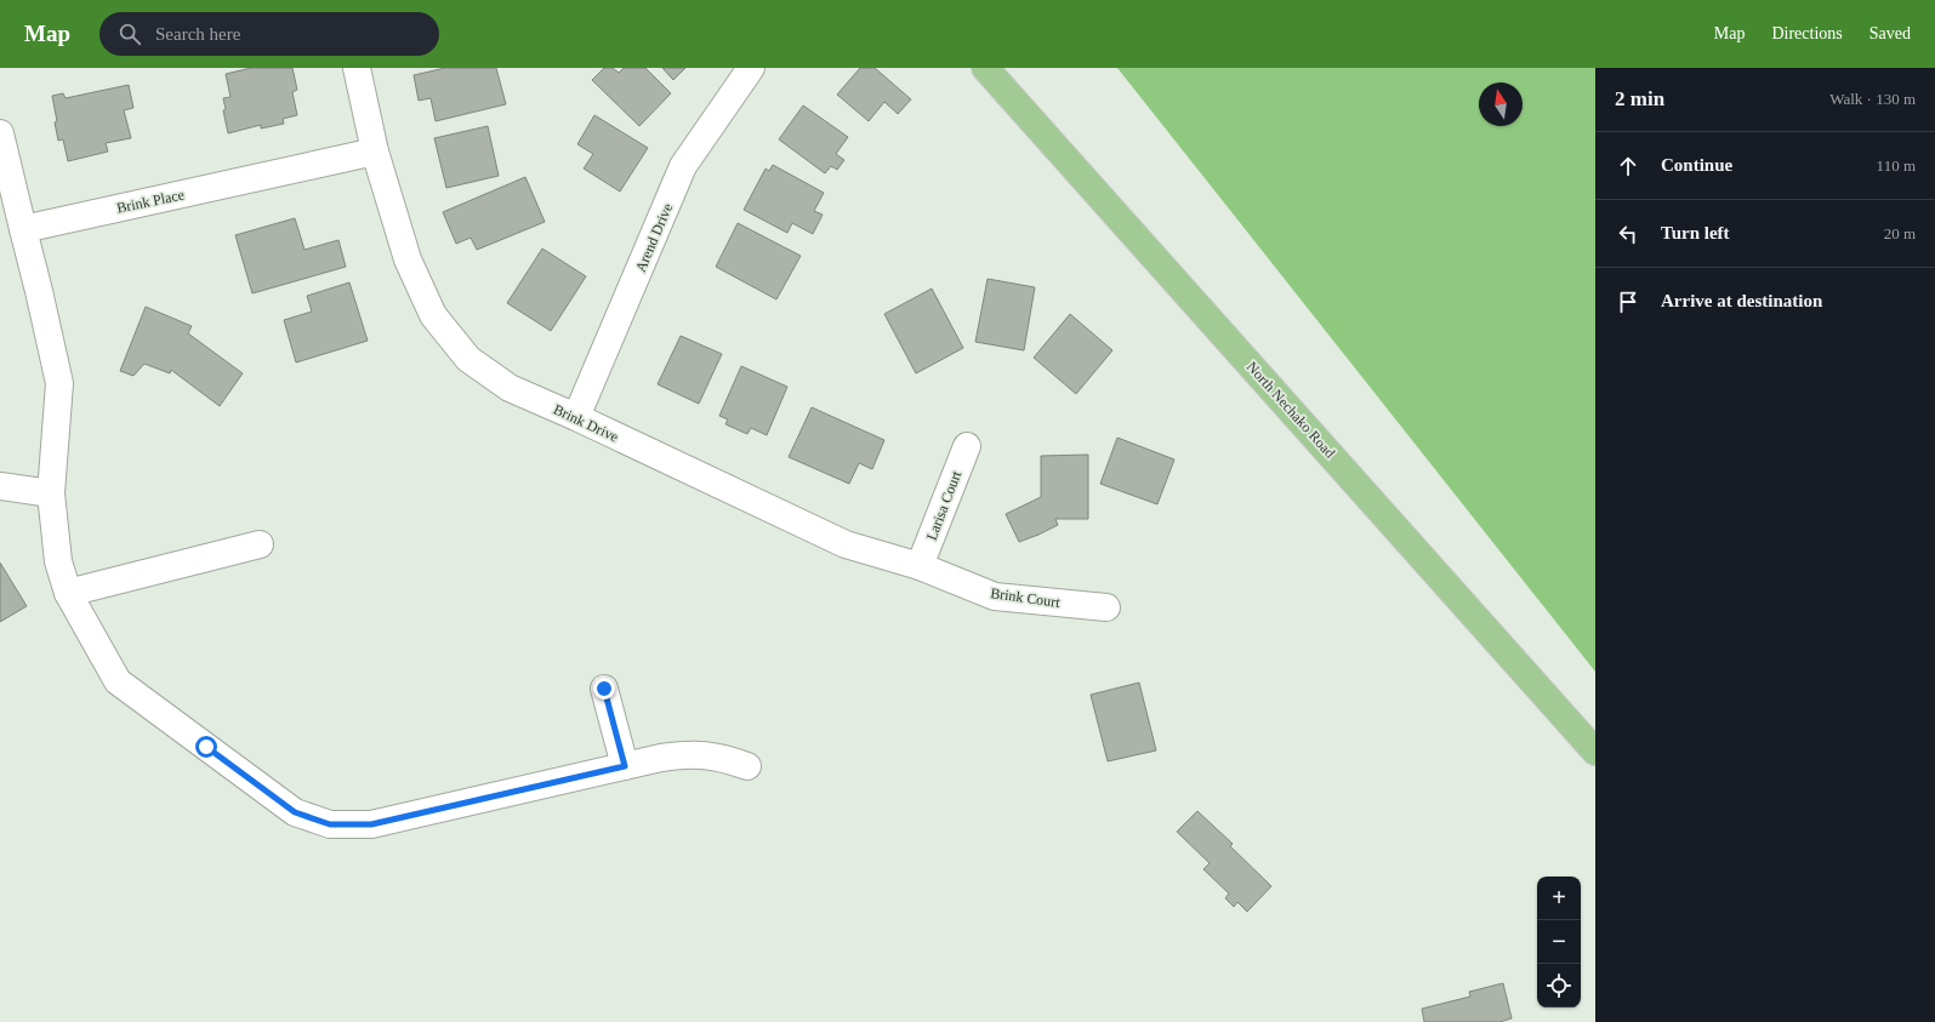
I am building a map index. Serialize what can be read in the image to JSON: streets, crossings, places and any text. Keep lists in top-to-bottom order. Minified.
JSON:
{"streets":{"main road":["North Nechako Road"],"street":["Brink Place","Arend Drive","Brink Drive","Larisa Court","Brink Court"]},"crossings":[["Brink Place","Brink Drive"],["Arend Drive","Brink Drive"],["Brink Drive","Larisa Court"],["Brink Drive","Brink Court"],["Larisa Court","Brink Court"]],"north":"top","page":{"header":"Map","search":"Search here","nav":["Map","Directions","Saved"],"heading":["2 min","Walk · 130 m"],"list":[["Continue","110 m"],["Turn left","20 m"],"Arrive at destination"],"map_buttons":["+","−"]}}
